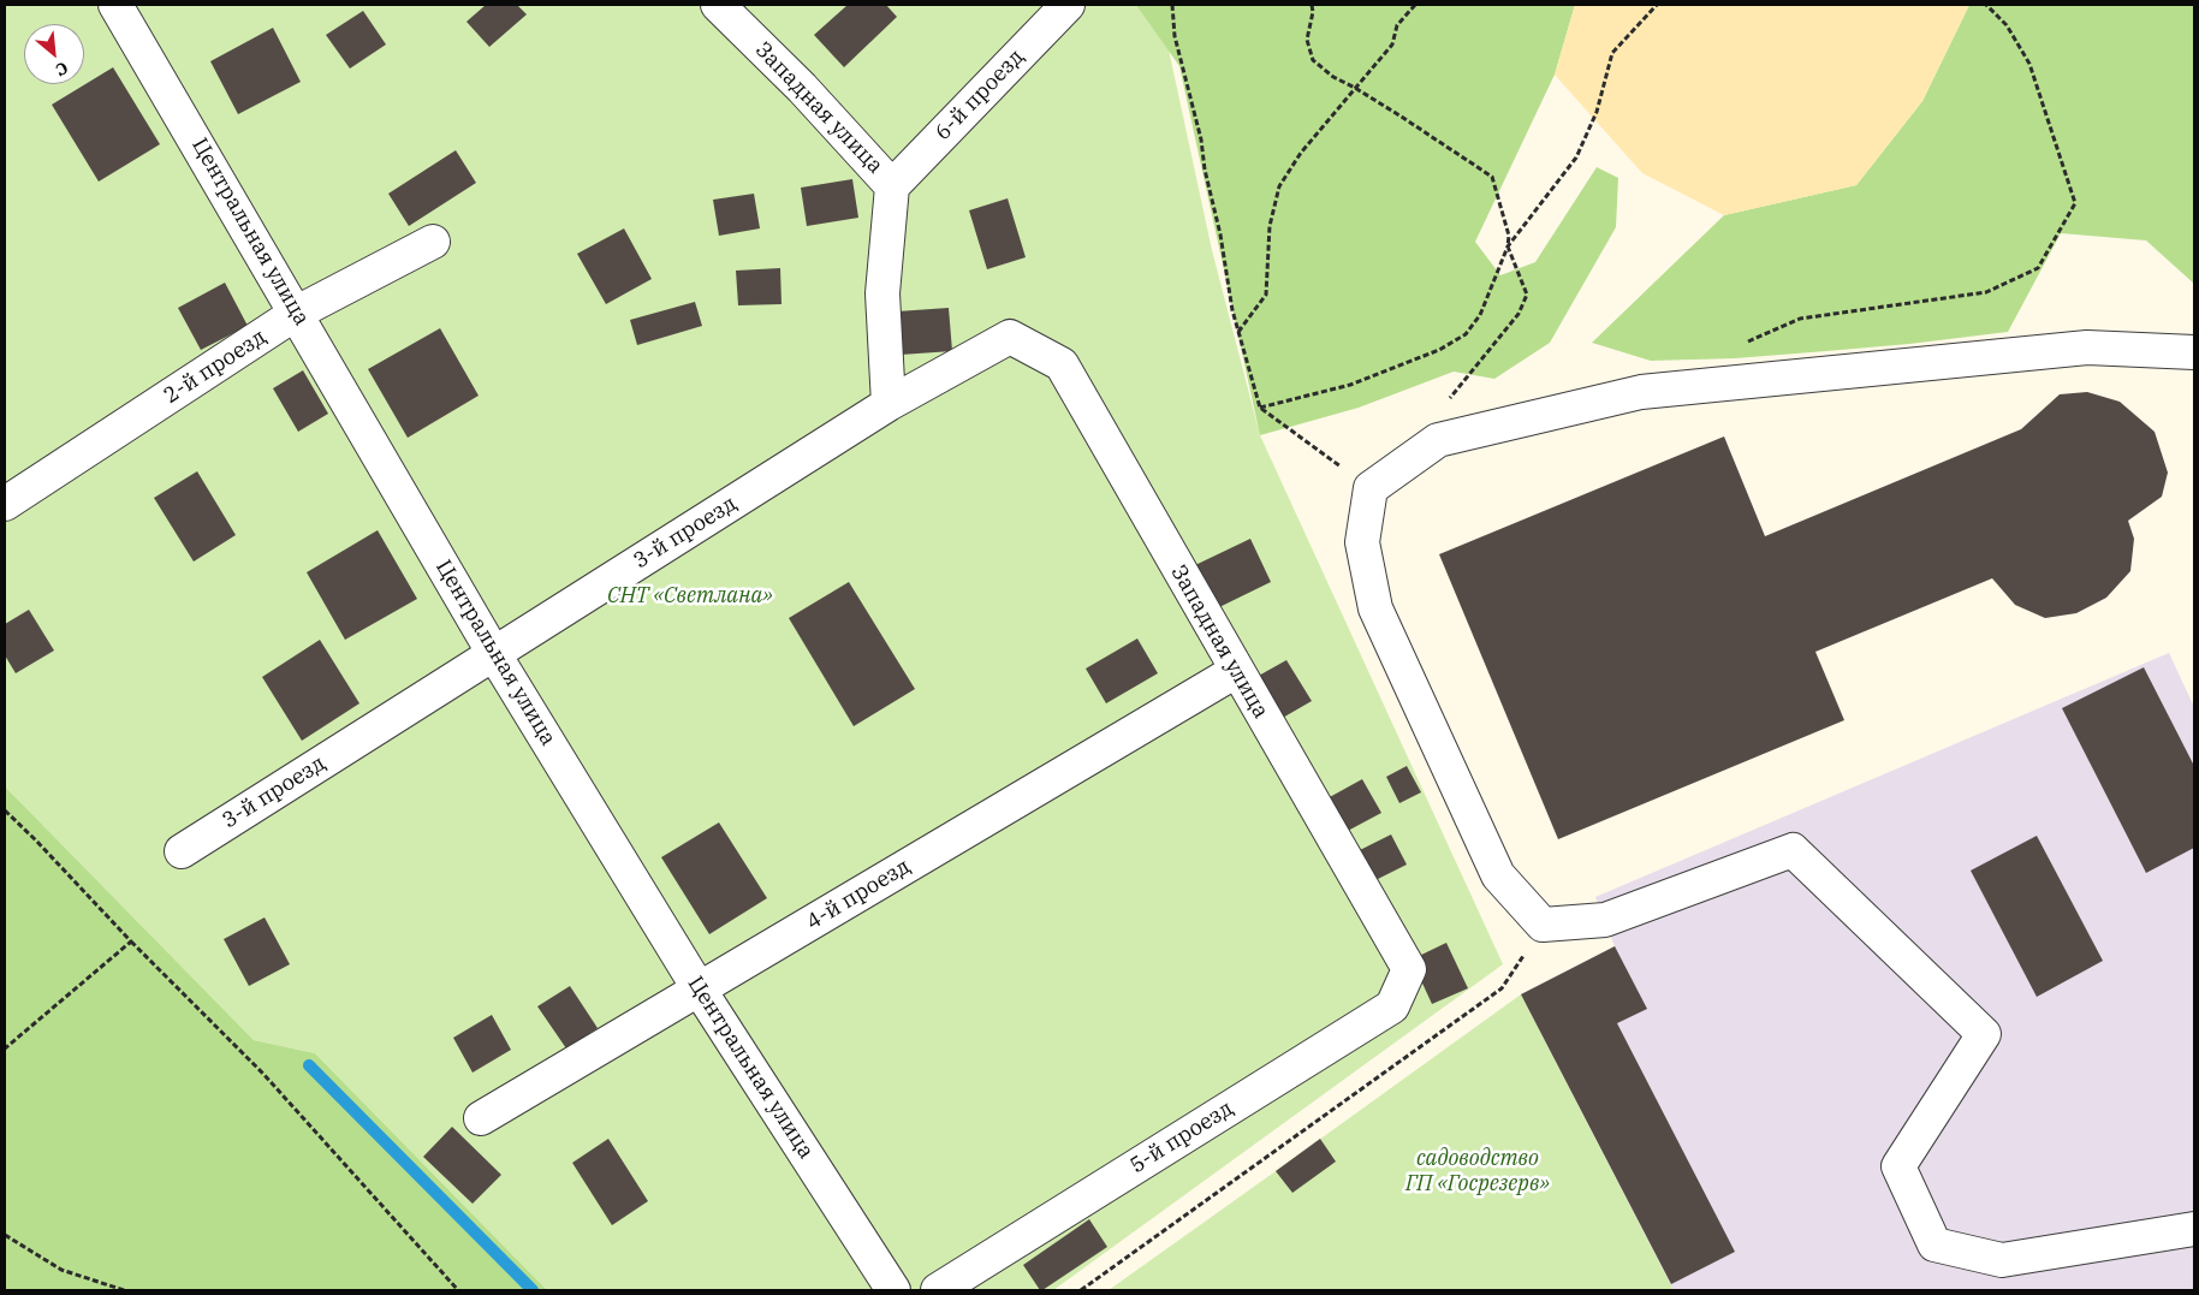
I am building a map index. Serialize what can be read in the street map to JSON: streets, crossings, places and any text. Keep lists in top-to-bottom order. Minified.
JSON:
{"streets":{"street":["6-й проезд","Западная улица","Центральная улица","2-й проезд","3-й проезд","4-й проезд","5-й проезд"]},"crossings":[["6-й проезд","Западная улица"],["Западная улица","3-й проезд"],["Западная улица","4-й проезд"],["Западная улица","5-й проезд"],["Центральная улица","2-й проезд"],["Центральная улица","3-й проезд"],["Центральная улица","4-й проезд"]],"parks":["СНТ «Светлана»","садоводство ГП «Госрезерв»"],"north":"bottom right"}
